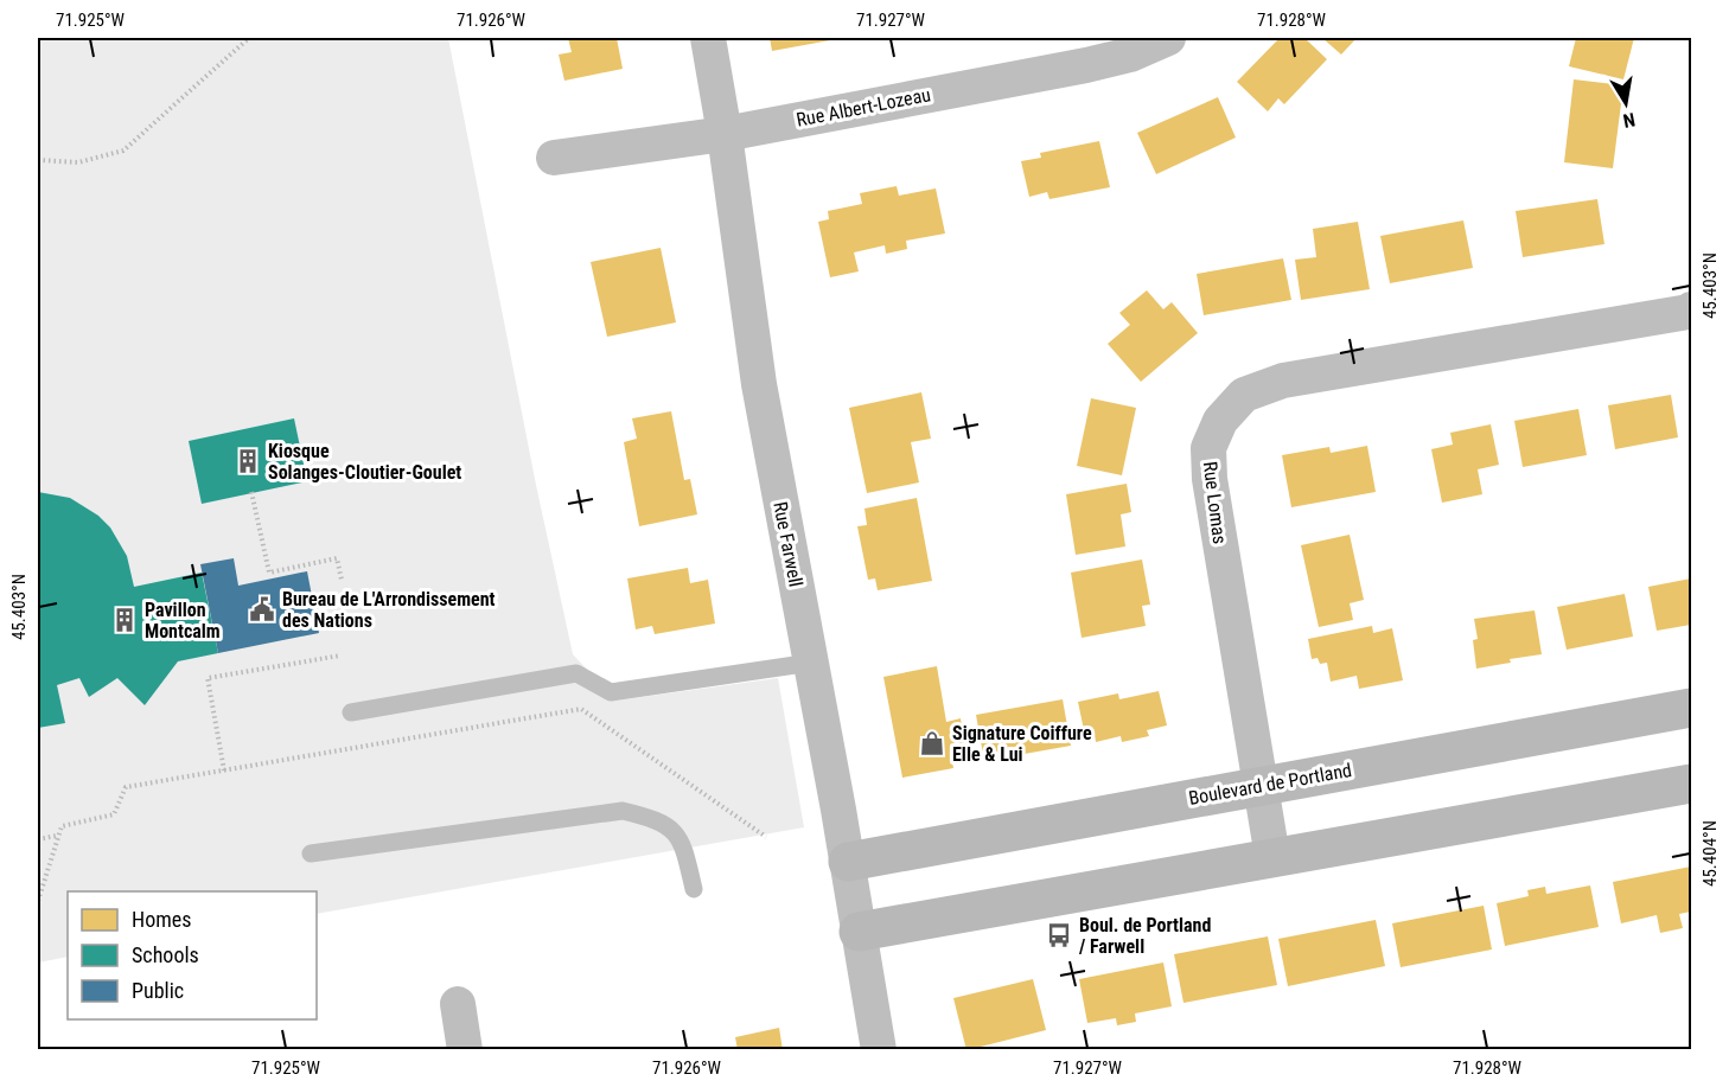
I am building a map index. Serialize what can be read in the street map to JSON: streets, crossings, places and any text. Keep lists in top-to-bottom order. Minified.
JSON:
{"streets":{"main road":["Boulevard de Portland"],"street":["Rue Albert-Lozeau","Rue Lomas","Rue Farwell"]},"crossings":[["Rue Albert-Lozeau","Rue Farwell"],["Rue Lomas","Boulevard de Portland"],["Rue Farwell","Boulevard de Portland"]],"places":{"building":["Kiosque Solanges-Cloutier-Goulet","Pavillon Montcalm"],"public building":["Bureau de L'Arrondissement des Nations"],"shop":["Signature Coiffure Elle & Lui"],"bus stop":["Boul. de Portland / Farwell"]},"legend":["Homes","Schools","Public"],"north":"bottom","coordinates":["71.925°W","71.926°W","71.927°W","71.928°W","45.403°N","45.404°N"]}
